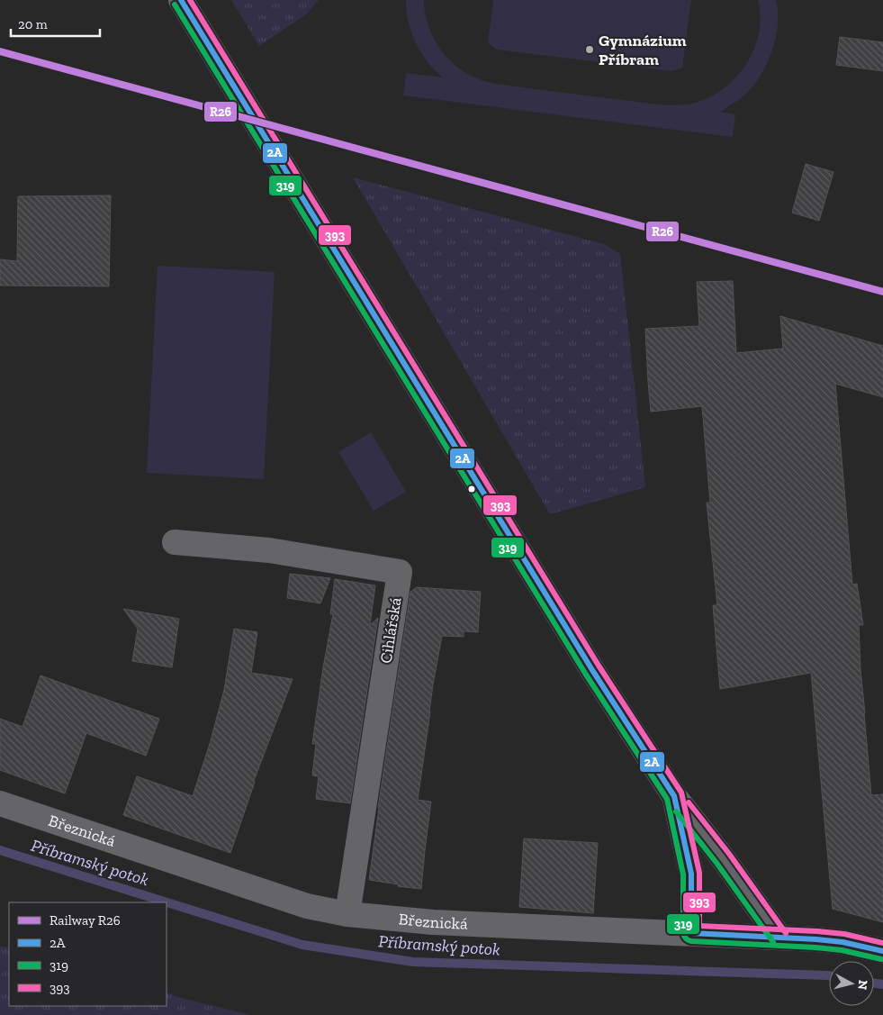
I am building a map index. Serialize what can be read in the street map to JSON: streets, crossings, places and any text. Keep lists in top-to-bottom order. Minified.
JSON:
{"streets":{"street":["Cihlářská","Březnická"]},"crossings":[["Cihlářská","Březnická"]],"water":["Příbramský potok"],"places":["Gymnázium Příbram"],"lines":["transit line 2A","transit line 393","transit line 319","rail line R26"],"legend":["Railway R26","2A","319","393"],"scale_bar":"20 m","north":"right"}
